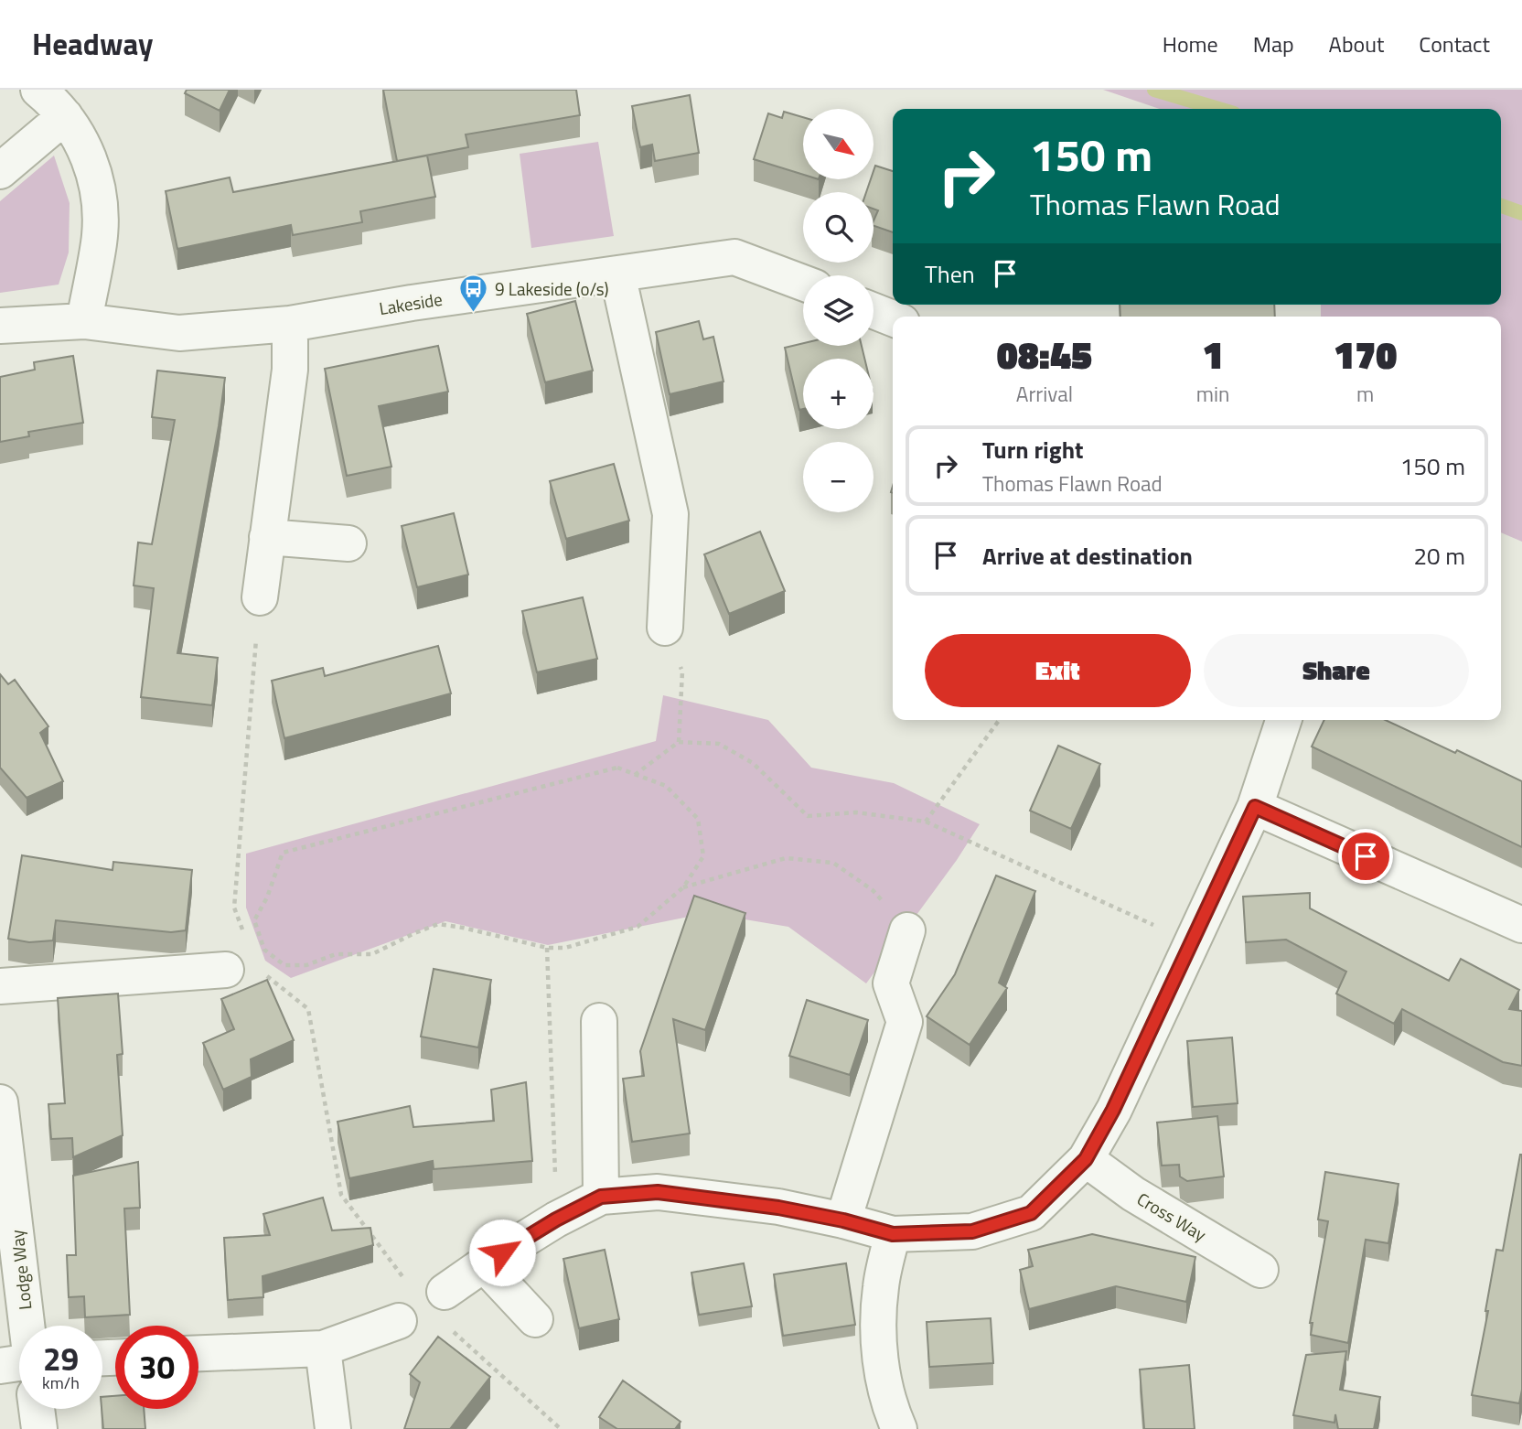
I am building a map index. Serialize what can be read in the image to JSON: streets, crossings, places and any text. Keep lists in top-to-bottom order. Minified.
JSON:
{"streets":{"street":["Lakeside","Cross Way","Lodge Way"]},"places":{"bus stop":["9 Lakeside (o/s)"]},"north":"bottom right","page":{"header":"Headway","nav":["Home","Map","About","Contact"],"map_buttons":["+","−"],"turn":["150 m","Thomas Flawn Road"],"then":"Then","eta":["08:45","Arrival","1","min","170","m"],"list":[{"name":"Turn right","note":"Thomas Flawn Road","value":"150 m"},{"name":"Arrive at destination","value":"20 m"}],"buttons":["Exit","Share"],"speed":"29 km/h","limit":"30"}}
